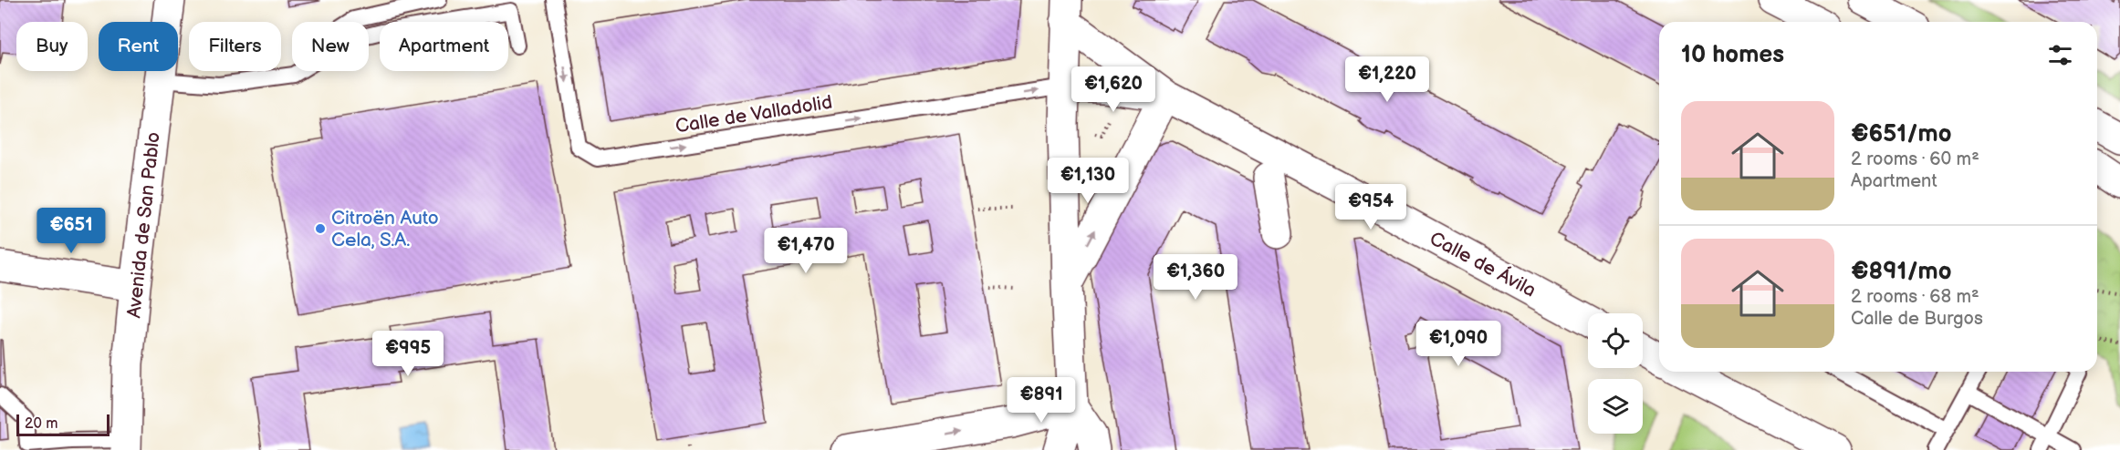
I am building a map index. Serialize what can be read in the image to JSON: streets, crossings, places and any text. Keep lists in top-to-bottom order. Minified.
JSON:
{"streets":{"street":["Avenida de San Pablo","Calle de Ávila"],"lane":["Calle de Valladolid"]},"crossings":[["Calle de Valladolid","Calle de Ávila"]],"one_way":["Calle de Valladolid"],"places":["Citroën Auto Cela, S.A."],"scale_bar":"20 m","page":{"chip":["Buy","Rent","Filters","New","Apartment"],"heading":"10 homes","price":["€1,220","€1,620","€1,130","€954","€651","€1,470","€1,360","€1,090","€995","€891"],"list":[{"name":"€651/mo","note":"2 rooms · 60 m² · Apartment"},{"name":"€891/mo","note":"2 rooms · 68 m² · Calle de Burgos"}],"scale":"20 m"}}
